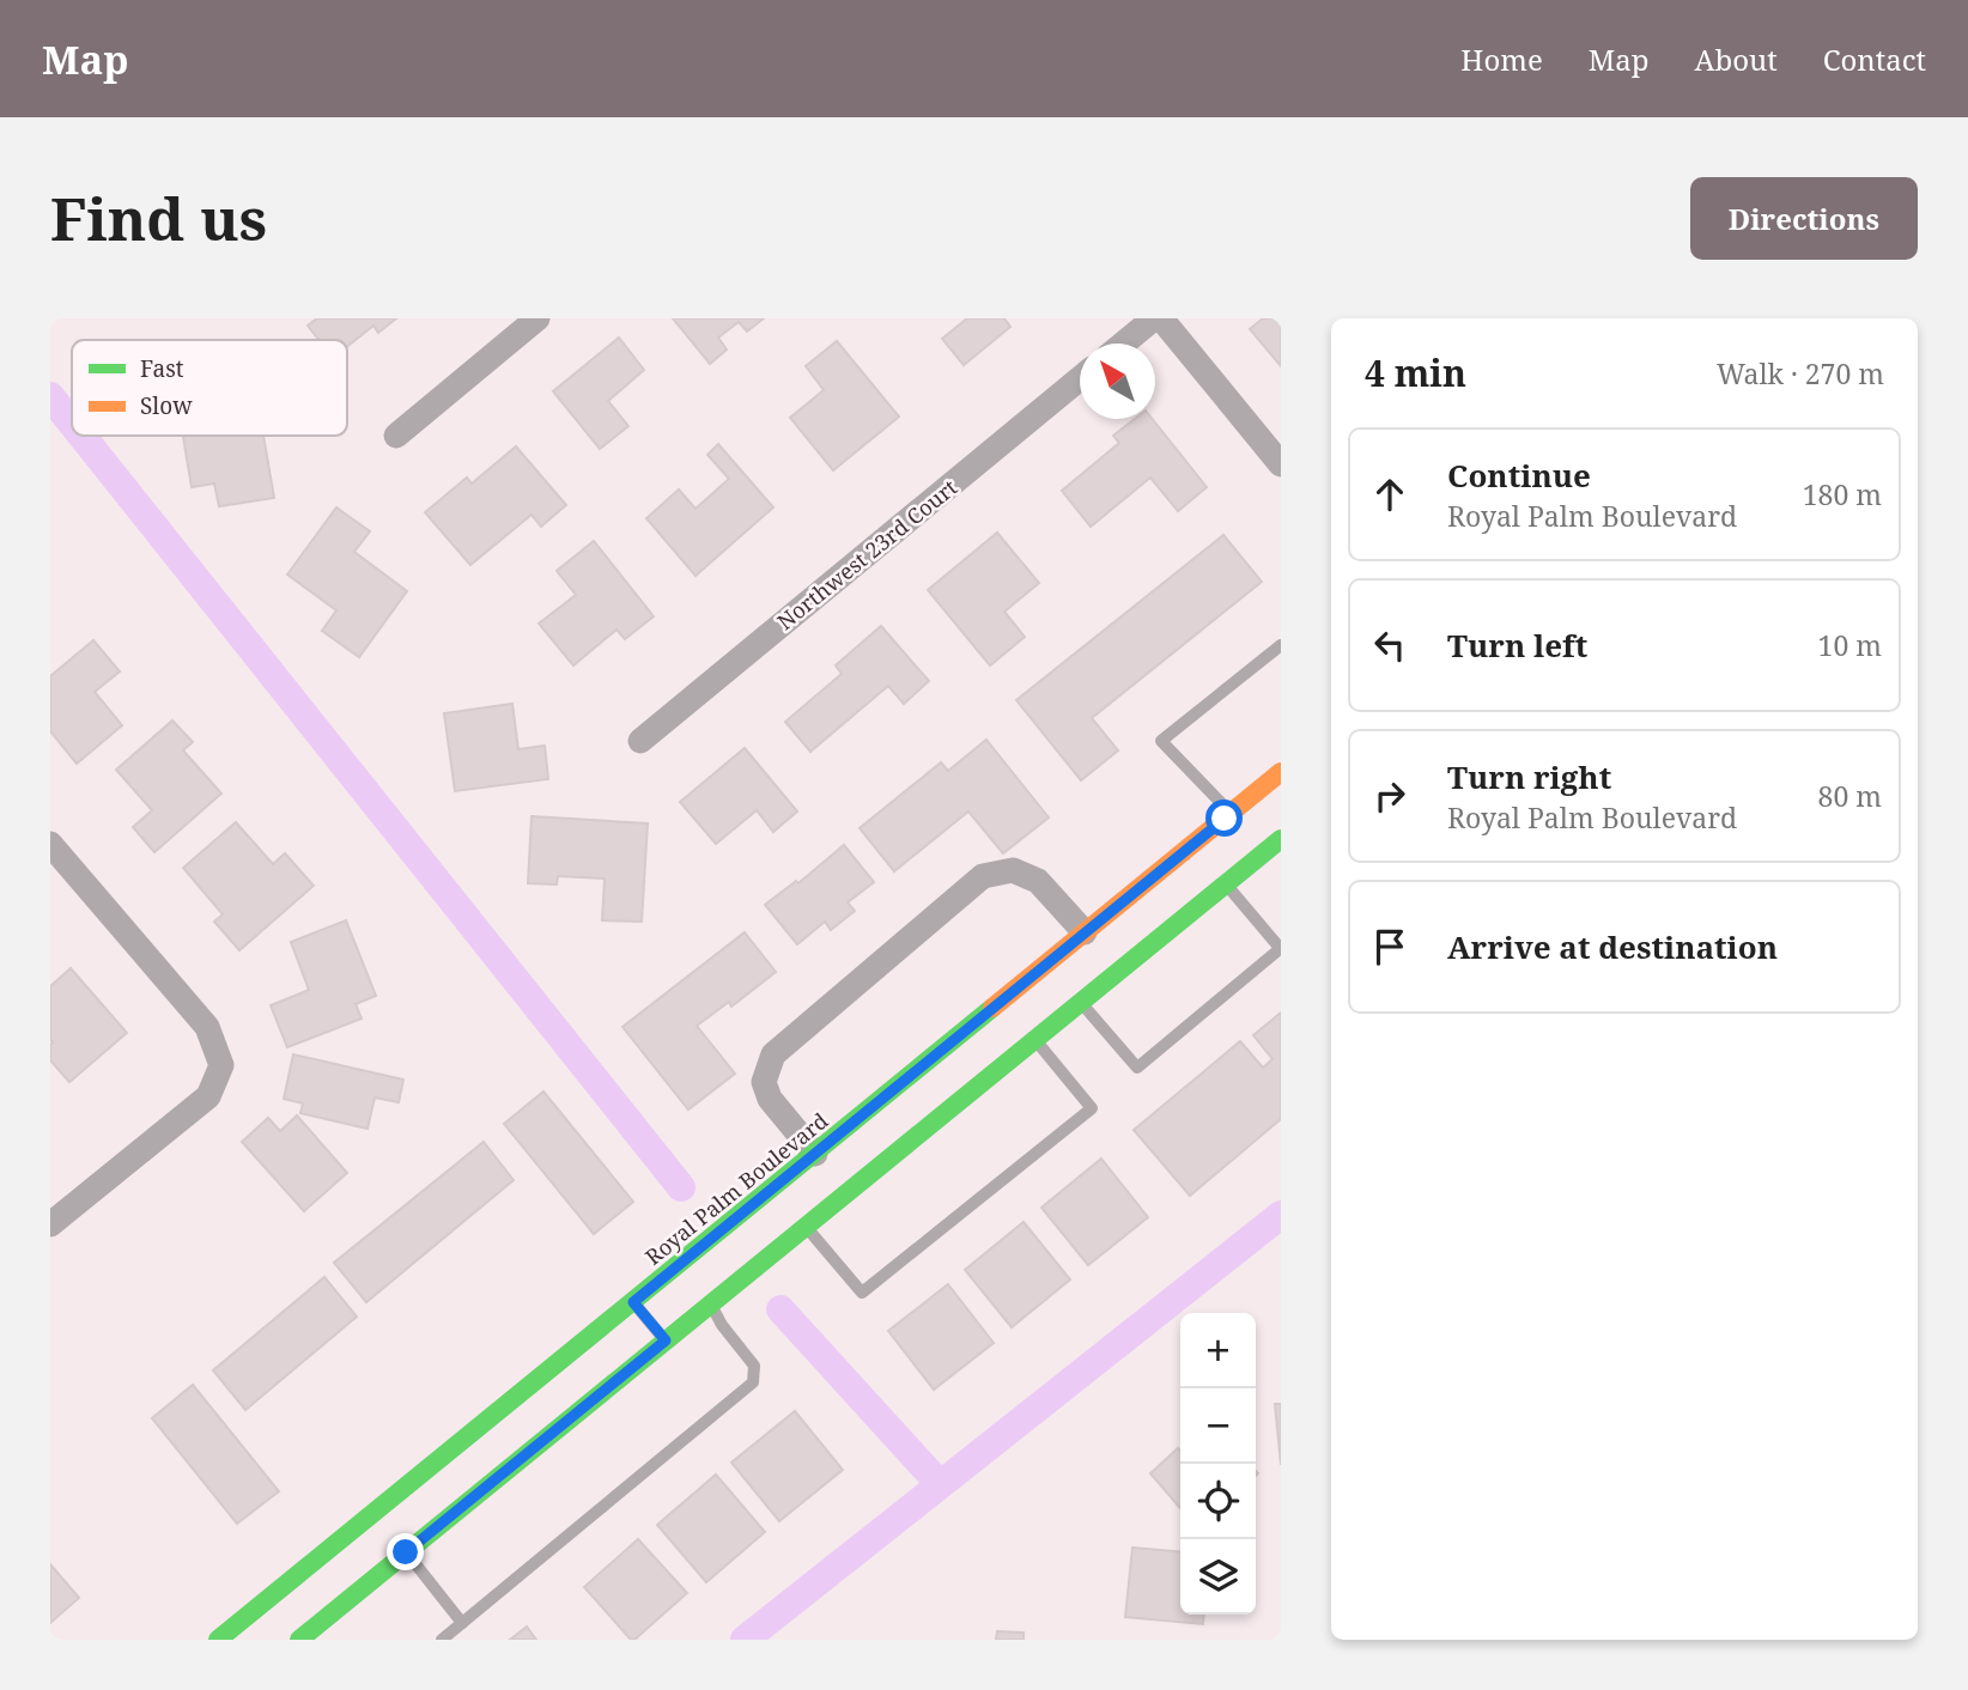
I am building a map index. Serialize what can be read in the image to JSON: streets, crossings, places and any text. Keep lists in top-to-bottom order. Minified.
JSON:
{"streets":{"main road":["Royal Palm Boulevard"],"street":["Northwest 23rd Court"]},"legend":["Fast","Slow"],"north":"top left","page":{"header":"Map","nav":["Home","Map","About","Contact"],"buttons":"Directions","title":"Find us","heading":["4 min","Walk · 270 m"],"list":[["Continue","Royal Palm Boulevard","180 m"],["Turn left","10 m"],["Turn right","Royal Palm Boulevard","80 m"],"Arrive at destination"],"map_buttons":["+","−"]}}
